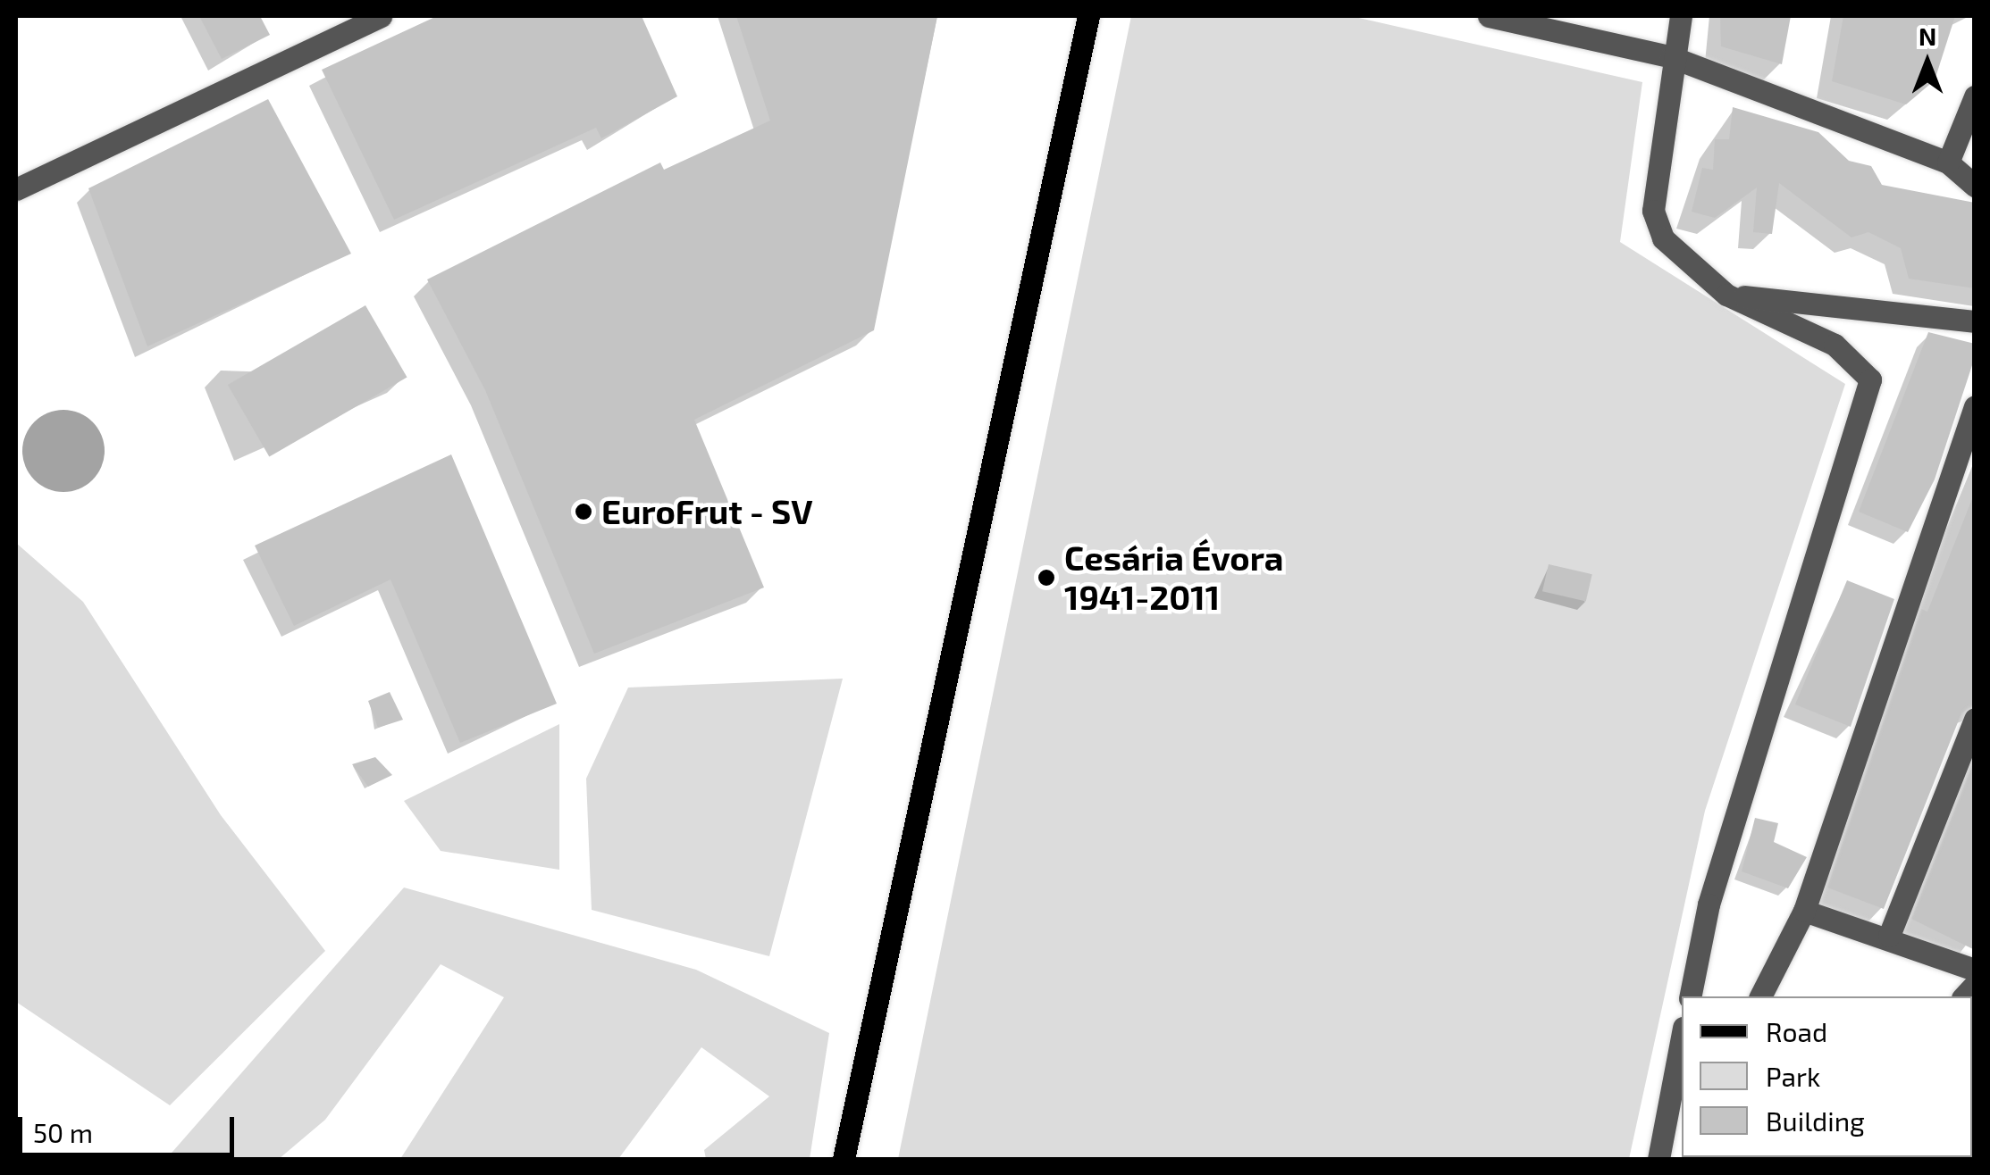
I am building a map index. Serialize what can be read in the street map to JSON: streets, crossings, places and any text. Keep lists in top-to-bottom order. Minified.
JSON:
{"places":["EuroFrut - SV","Cesária Évora 1941-2011"],"legend":["Road","Park","Building"],"scale_bar":"50 m","north":"top"}
